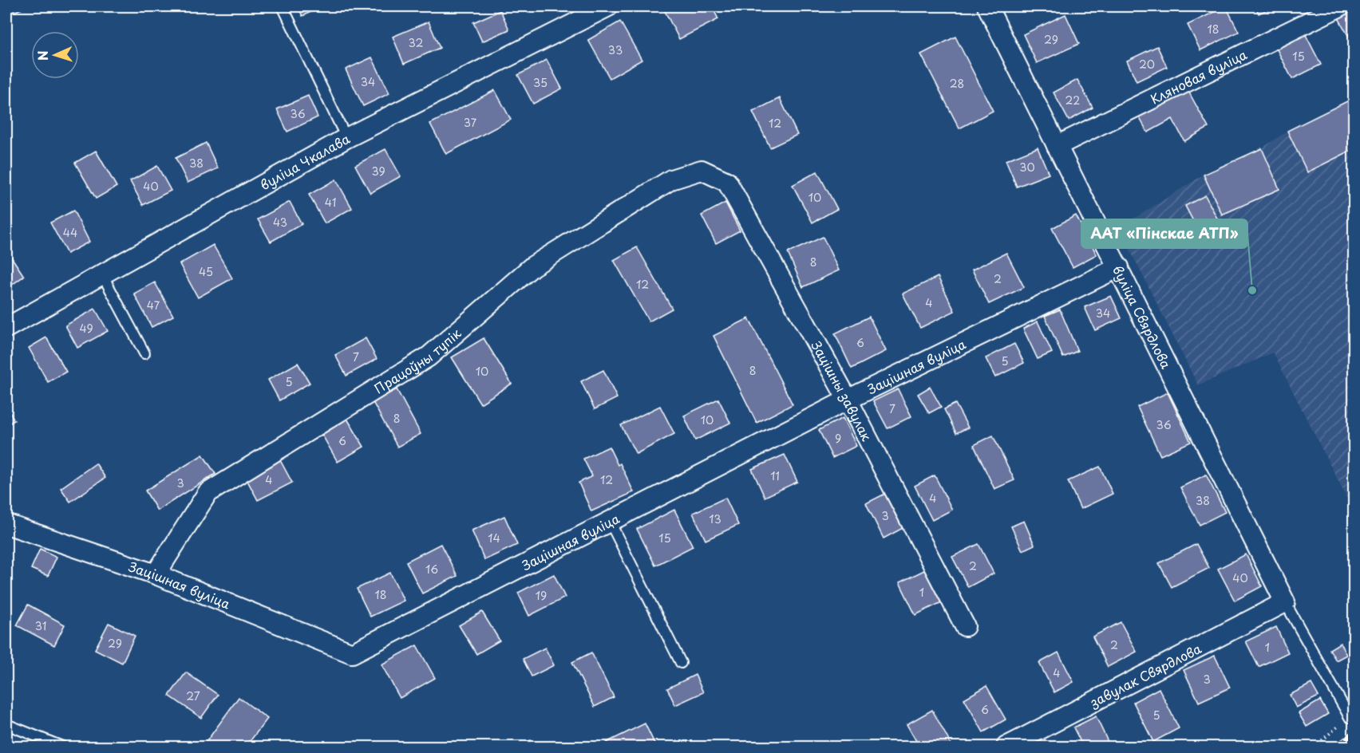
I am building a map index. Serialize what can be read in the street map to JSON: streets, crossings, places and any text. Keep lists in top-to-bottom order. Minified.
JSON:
{"streets":{"street":["Кляновая вуліца","вуліца Чкалава","вуліца Свярдлова","Працоўны тупік","Зацішная вуліца","Зацішны завулак","завулак Свярдлова"]},"crossings":[["Кляновая вуліца","вуліца Свярдлова"],["вуліца Свярдлова","Зацішная вуліца"],["вуліца Свярдлова","завулак Свярдлова"],["Працоўны тупік","Зацішная вуліца"],["Працоўны тупік","Зацішны завулак"],["Зацішная вуліца","Зацішны завулак"]],"places":["ААТ «Пінскае АТП»"],"house_numbers":["18","29","32","33","15","20","34","35","28","22","36","37","12","38","30","39","40","10","41","43","44","8","45","2","12","4","47","34","49","6","7","5","8","10","5","7","8","10","36","9","6","11","4","12","3","4","38","3","13","14","15","2","16","40","1","18","19","31","29","2","1","4","3","27","6","5"],"north":"left"}
